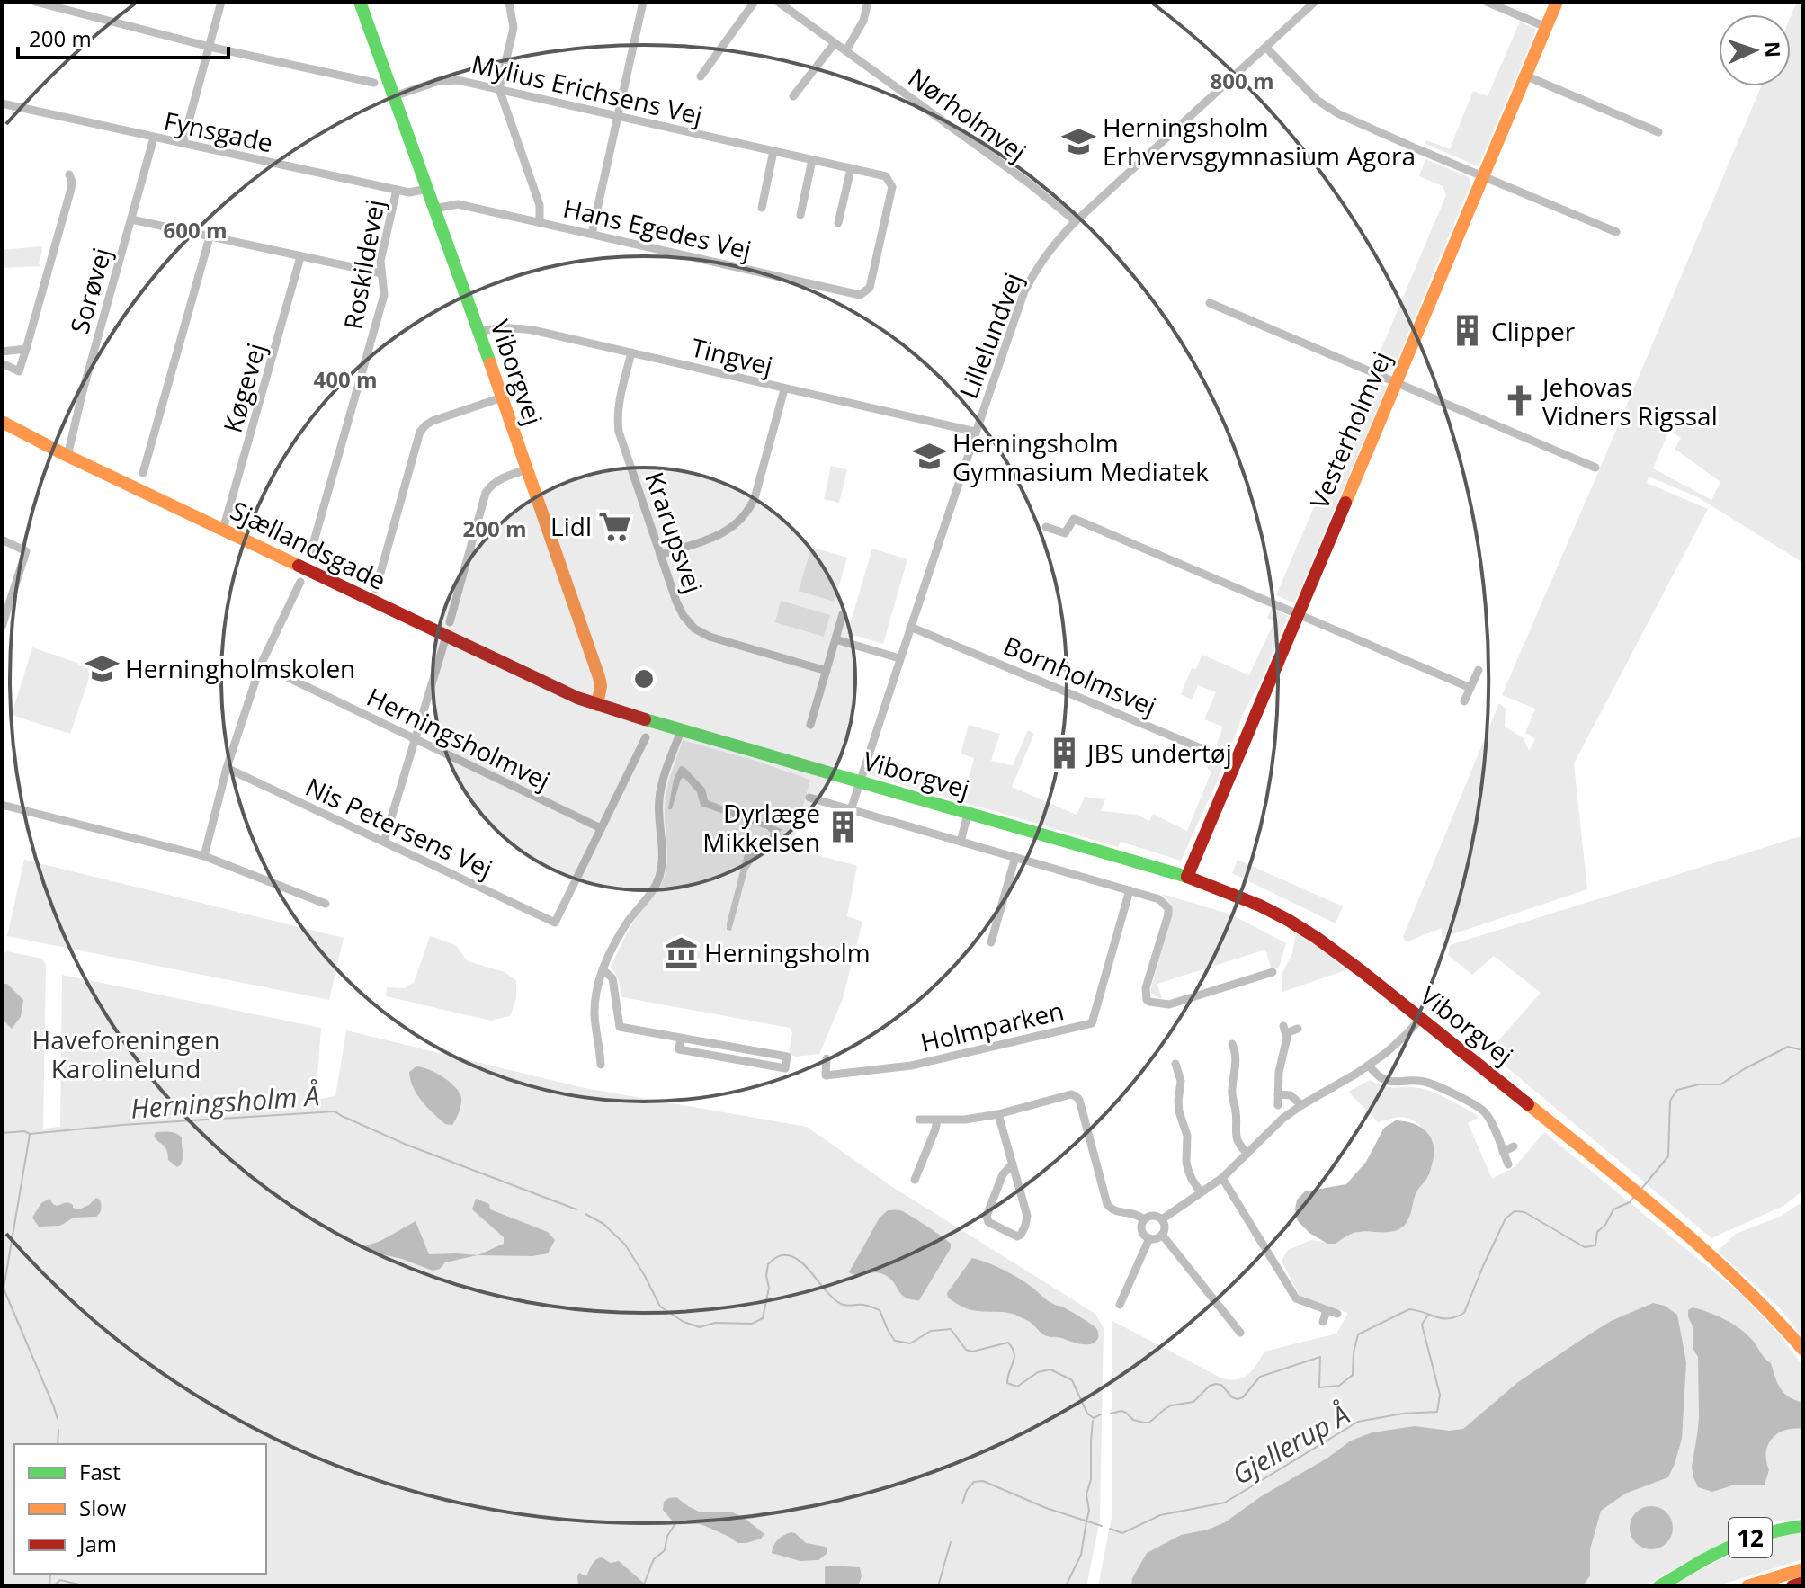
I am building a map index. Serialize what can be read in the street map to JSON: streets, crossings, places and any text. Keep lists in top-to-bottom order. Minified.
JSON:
{"streets":{"main road":["Viborgvej","Vesterholmvej","Sjællandsgade","12"],"street":["Mylius Erichsens Vej","Nørholmvej","Fynsgade","Hans Egedes Vej","Roskildevej","Sorøvej","Lillelundvej","Tingvej","Køgevej","Krarupsvej","Bornholmsvej","Herningsholmvej","Nis Petersens Vej","Holmparken"]},"crossings":[["Mylius Erichsens Vej","Hans Egedes Vej"],["Mylius Erichsens Vej","Viborgvej"],["Nørholmvej","Lillelundvej"],["Fynsgade","Roskildevej"],["Fynsgade","Sorøvej"],["Fynsgade","Viborgvej"],["Hans Egedes Vej","Viborgvej"],["Sorøvej","Sjællandsgade"],["Lillelundvej","Tingvej"],["Lillelundvej","Viborgvej"],["Lillelundvej","Bornholmsvej"],["Tingvej","Viborgvej"],["Tingvej","Krarupsvej"],["Viborgvej","Vesterholmvej"],["Viborgvej","Sjællandsgade"],["Køgevej","Sjællandsgade"],["Vesterholmvej","Bornholmsvej"],["Herningsholmvej","Nis Petersens Vej"]],"water":["Herningsholm Å","Gjellerup Å"],"parks":["Haveforeningen Karolinelund"],"places":{"school or university":["Herningsholm Erhvervsgymnasium Agora","Herningsholm Gymnasium Mediatek","Herningholmskolen"],"building":["Clipper","JBS undertøj","Dyrlæge Mikkelsen"],"church":["Jehovas Vidners Rigssal"],"supermarket":["Lidl"],"museum":["Herningsholm"]},"legend":["Fast","Slow","Jam"],"scale_bar":"200 m","north":"right","rings":["800 m","600 m","400 m","200 m"]}
